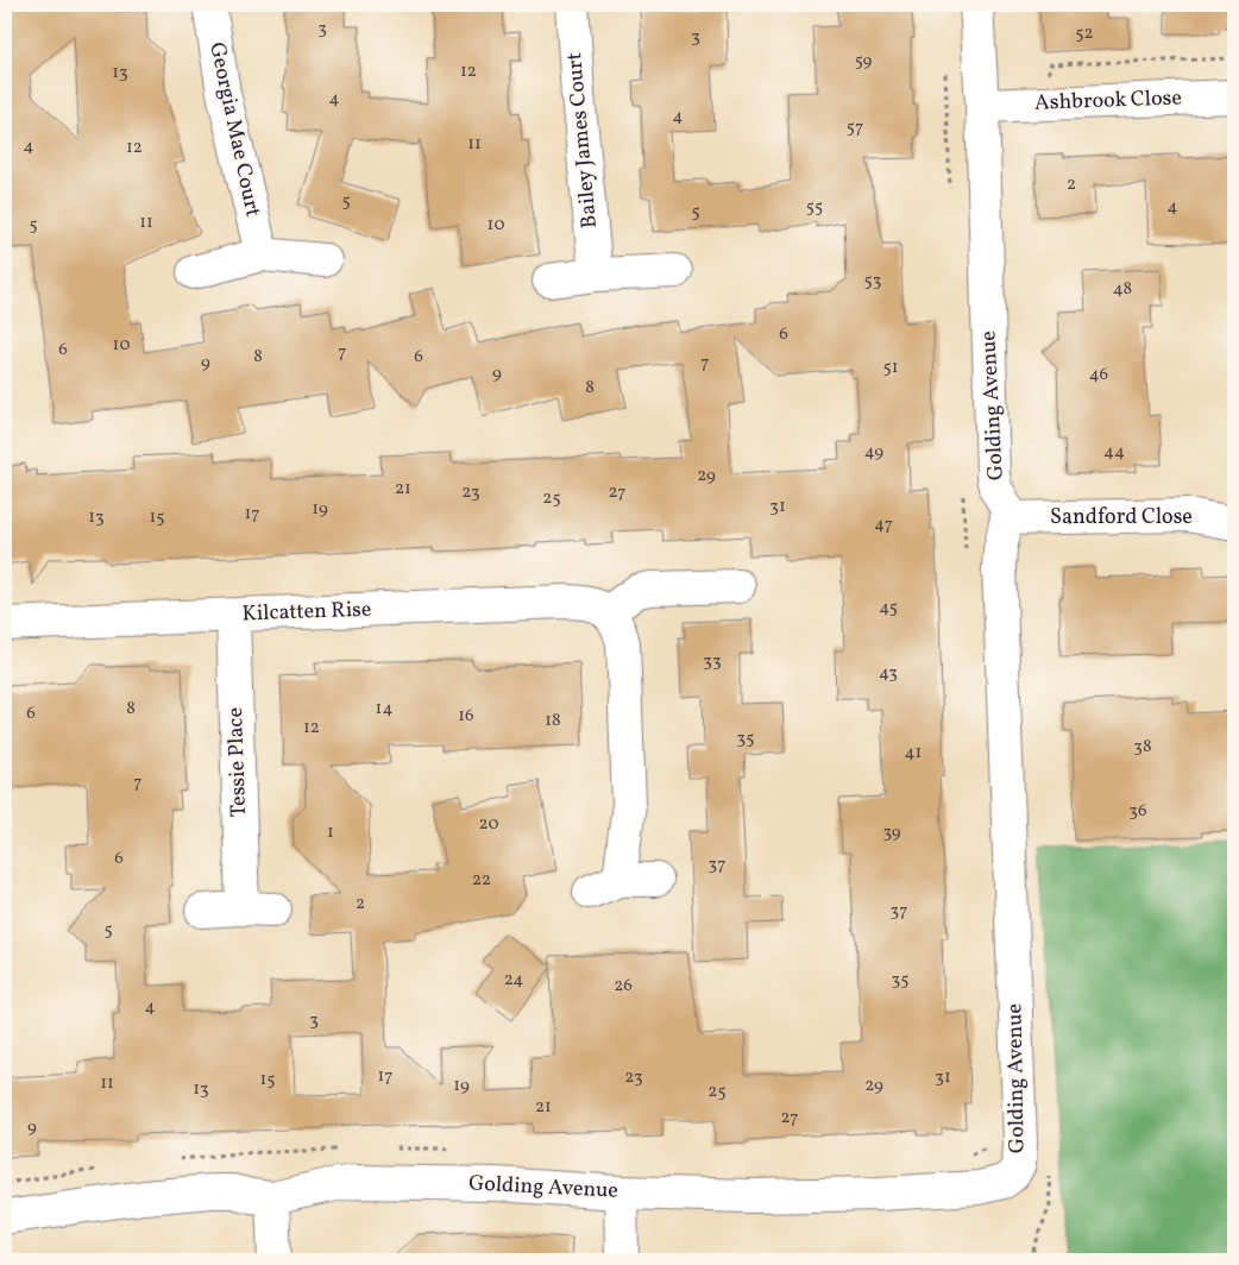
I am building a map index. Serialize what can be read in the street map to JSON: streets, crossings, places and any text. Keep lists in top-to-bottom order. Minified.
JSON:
{"streets":{"street":["Ashbrook Close","Georgia Mae Court","Bailey James Court","Golding Avenue","Sandford Close","Kilcatten Rise","Tessie Place"]},"crossings":[["Ashbrook Close","Golding Avenue"],["Golding Avenue","Sandford Close"],["Kilcatten Rise","Tessie Place"]],"house_numbers":["3","52","3","59","12","13","4","4","57","11","4","12","2","5","55","4","5","11","5","10","53","48","6","10","6","7","8","6","9","7","51","9","46","8","49","44","29","21","23","27","25","31","19","17","13","15","47","45","33","43","8","14","6","16","18","12","35","38","41","7","36","20","1","39","6","37","22","2","37","5","24","35","26","4","3","17","23","31","15","11","19","29","13","25","21","27","9"]}
